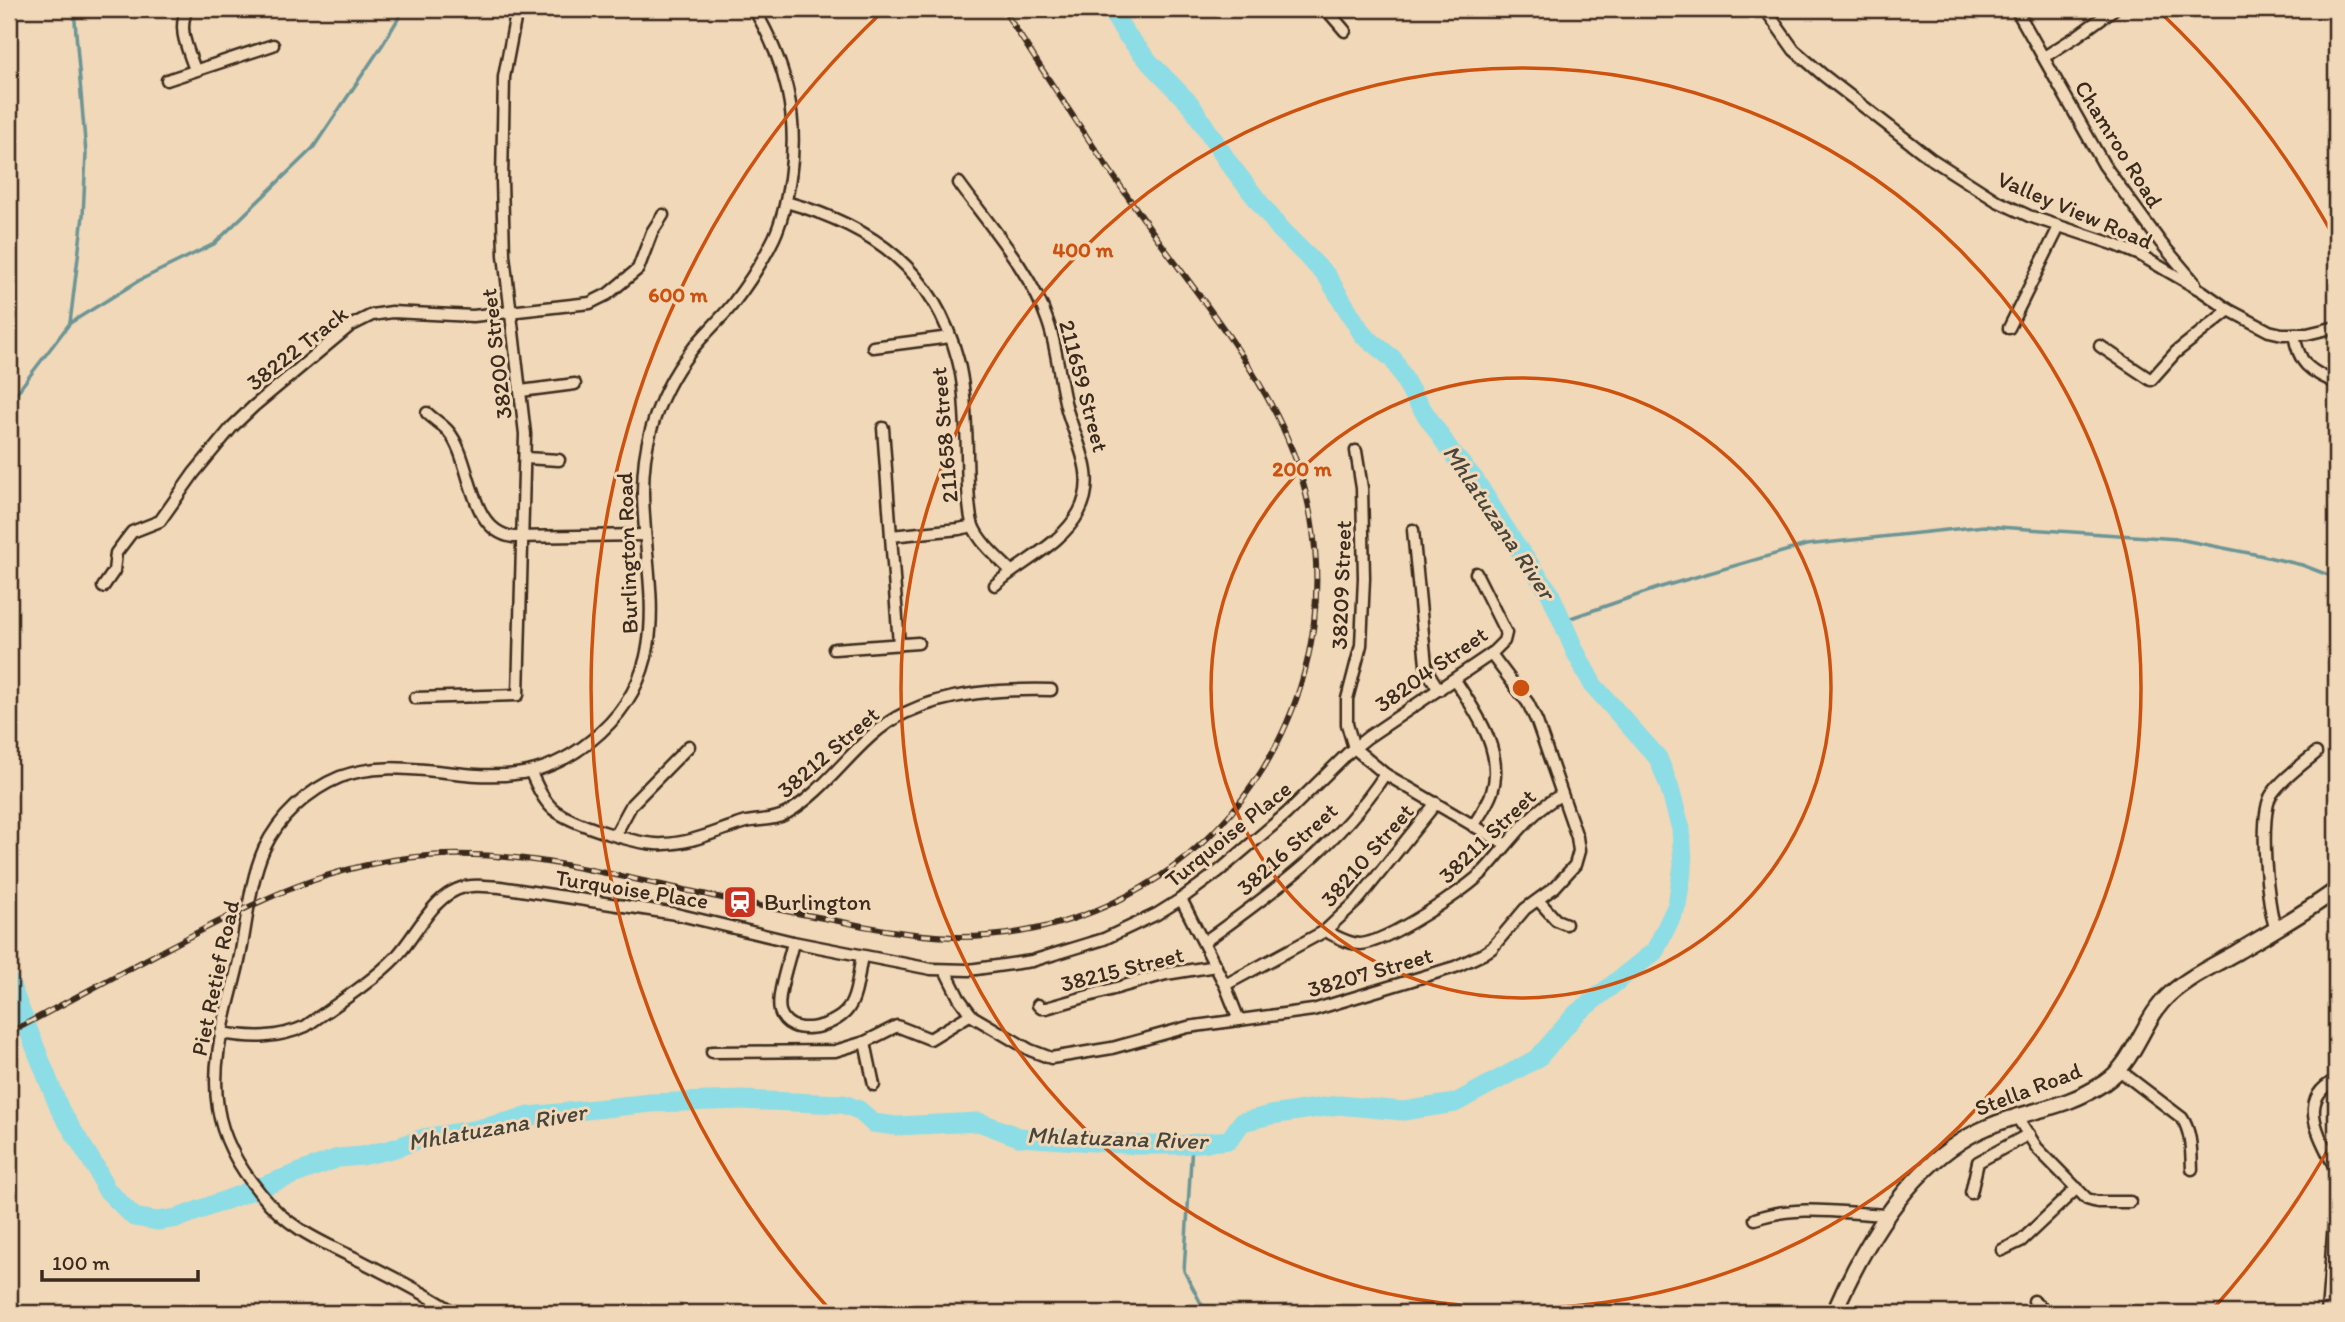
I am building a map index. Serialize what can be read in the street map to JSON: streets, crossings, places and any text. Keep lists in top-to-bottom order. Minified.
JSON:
{"streets":{"main road":["Stella Road"],"street":["Chamroo Road","Valley View Road","38222 Track","38200 Street","211659 Street","211658 Street","Burlington Road","38209 Street","38204 Street","38212 Street","Turquoise Place","38211 Street","38216 Street","38210 Street","38215 Street","38207 Street","Piet Retief Road"]},"crossings":[["Chamroo Road","Valley View Road"],["38222 Track","38200 Street"],["211659 Street","211658 Street"],["211658 Street","Burlington Road"],["Burlington Road","38212 Street"],["Burlington Road","Piet Retief Road"],["38209 Street","38204 Street"],["38209 Street","Turquoise Place"],["38204 Street","Turquoise Place"],["38204 Street","38207 Street"],["Turquoise Place","38207 Street"],["Turquoise Place","Piet Retief Road"],["38211 Street","38210 Street"],["38211 Street","38207 Street"]],"water":["Mhlatuzana River"],"places":{"station":["Burlington"]},"scale_bar":"100 m","rings":["400 m","600 m","200 m"]}
